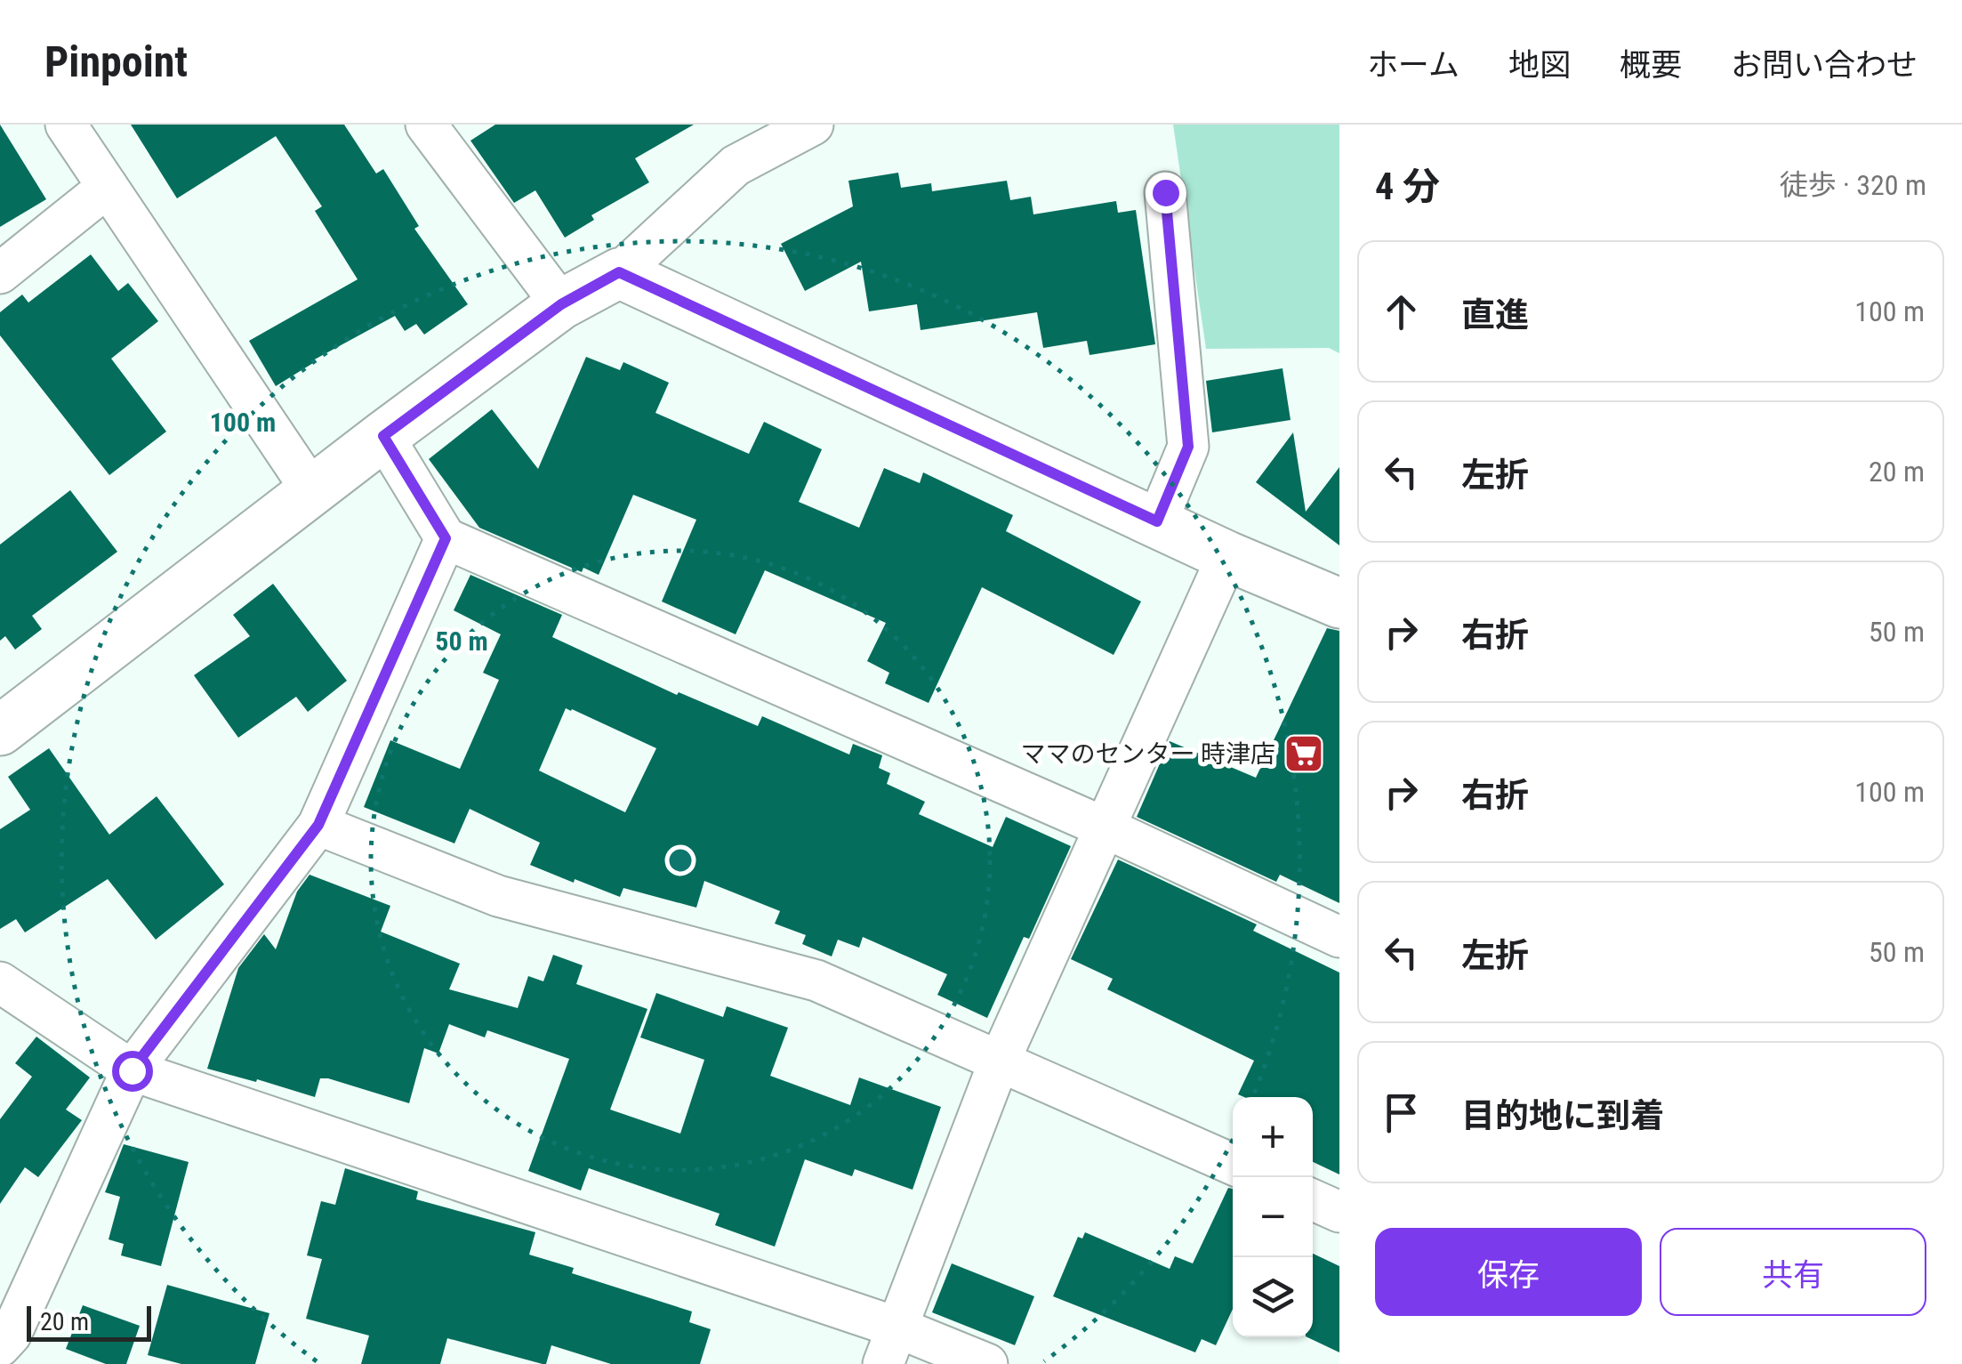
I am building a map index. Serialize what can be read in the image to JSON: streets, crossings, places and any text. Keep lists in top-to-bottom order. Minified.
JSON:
{"places":{"supermarket":["ママのセンター 時津店"]},"scale_bar":"20 m","page":{"header":"Pinpoint","nav":["ホーム","地図","概要","お問い合わせ"],"heading":["4 分","徒歩 · 320 m"],"list":[["直進","100 m"],["左折","20 m"],["右折","50 m"],["右折","100 m"],["左折","50 m"],"目的地に到着"],"map_buttons":["+","−"],"buttons":["保存","共有"],"scale":"20 m"},"rings":["100 m","50 m"]}
